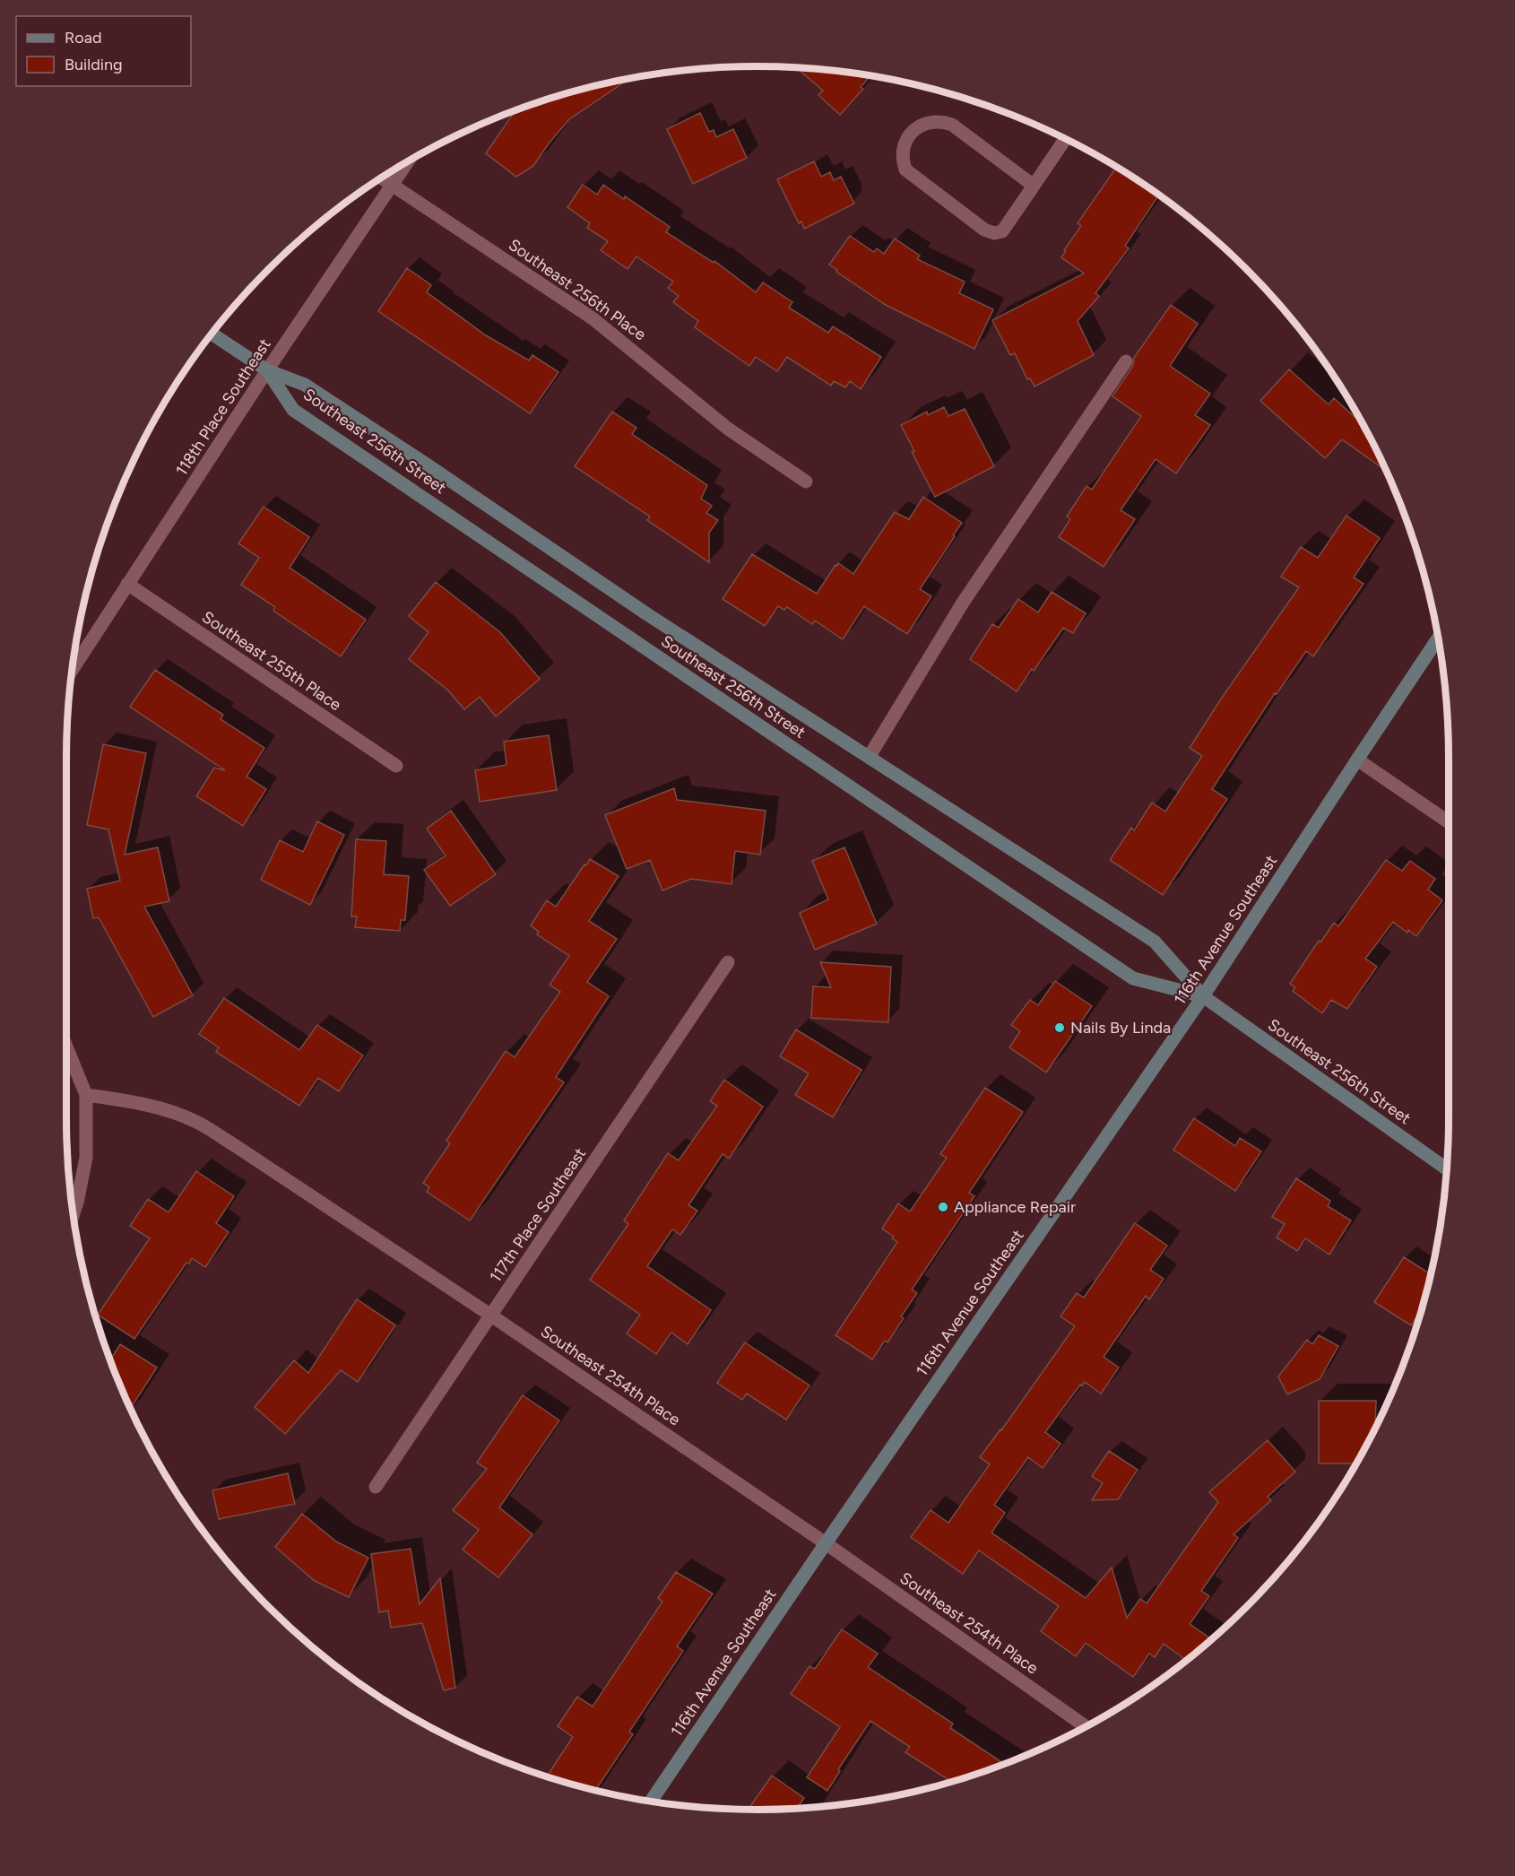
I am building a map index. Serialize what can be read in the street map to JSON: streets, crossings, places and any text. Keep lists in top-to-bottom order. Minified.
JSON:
{"streets":{"main road":["Southeast 256th Street","116th Avenue Southeast"],"street":["Southeast 256th Place","118th Place Southeast","Southeast 255th Place","117th Place Southeast","Southeast 254th Place"]},"crossings":[["Southeast 256th Place","118th Place Southeast"],["118th Place Southeast","Southeast 256th Street"],["118th Place Southeast","Southeast 255th Place"],["Southeast 256th Street","116th Avenue Southeast"],["116th Avenue Southeast","Southeast 254th Place"],["117th Place Southeast","Southeast 254th Place"]],"places":["Nails By Linda","Appliance Repair"],"legend":["Road","Building"]}
